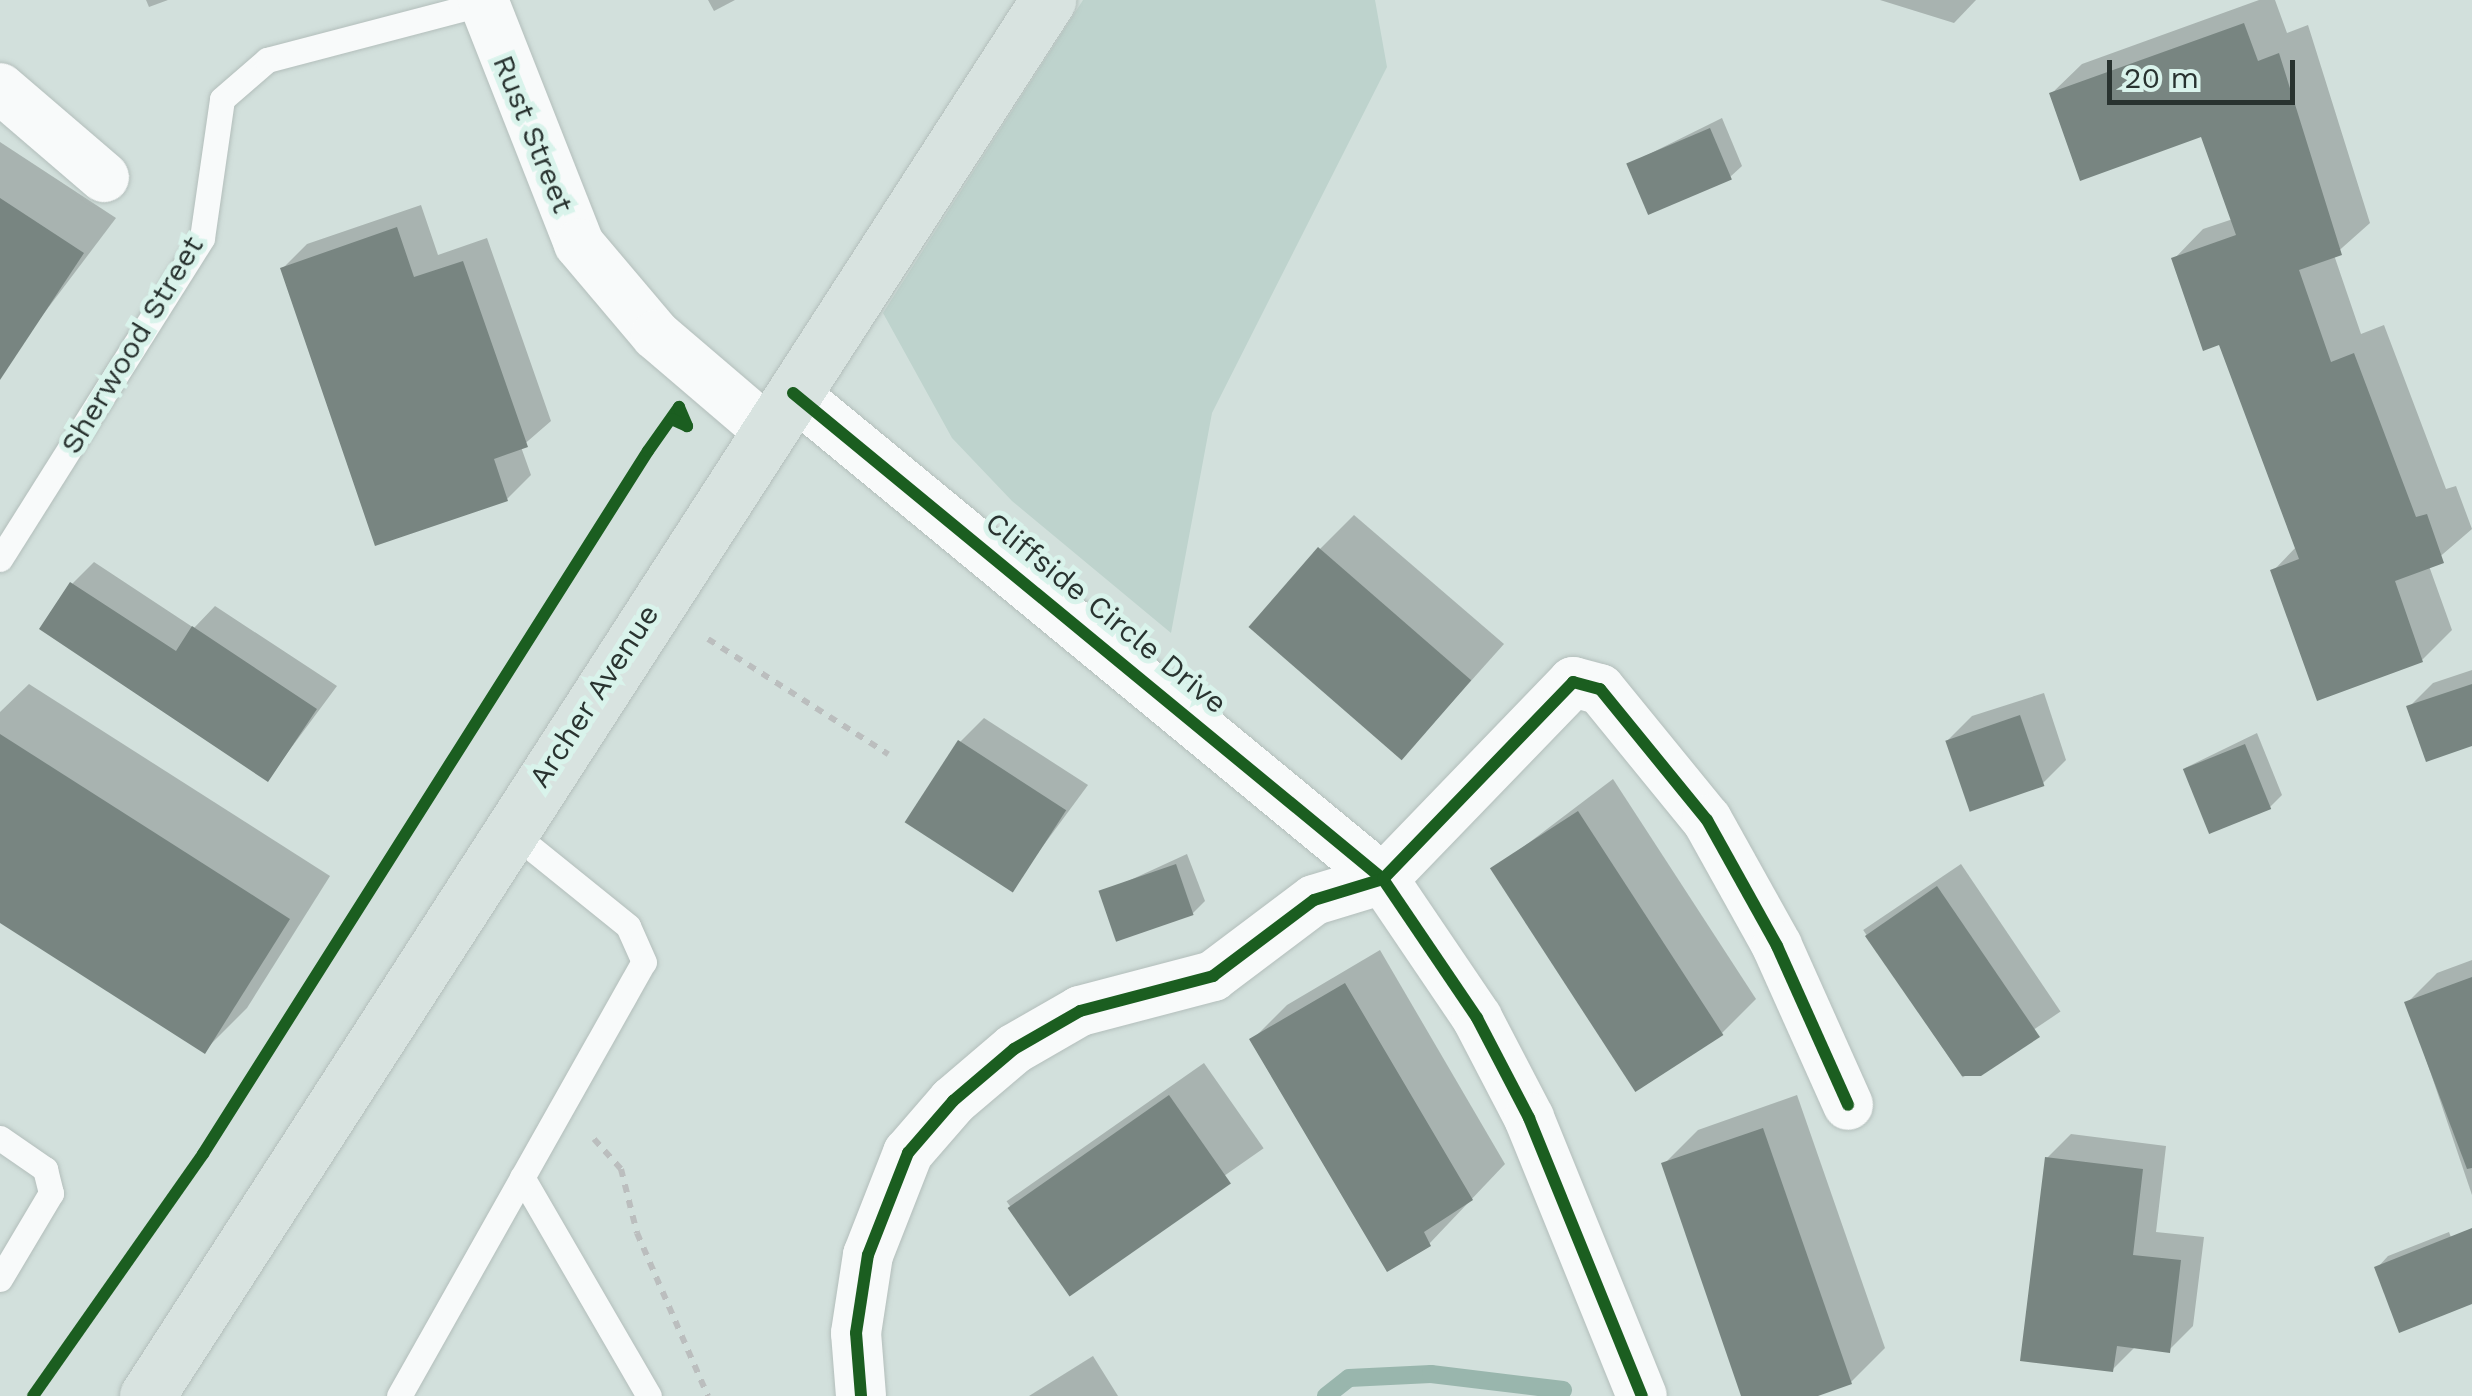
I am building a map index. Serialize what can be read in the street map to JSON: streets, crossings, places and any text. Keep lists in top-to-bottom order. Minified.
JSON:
{"streets":{"main road":["Archer Avenue"],"street":["Rust Street","Cliffside Circle Drive"],"lane":["Sherwood Street"]},"crossings":[["Rust Street","Sherwood Street"],["Rust Street","Cliffside Circle Drive"],["Rust Street","Archer Avenue"],["Cliffside Circle Drive","Archer Avenue"]],"scale_bar":"20 m"}
